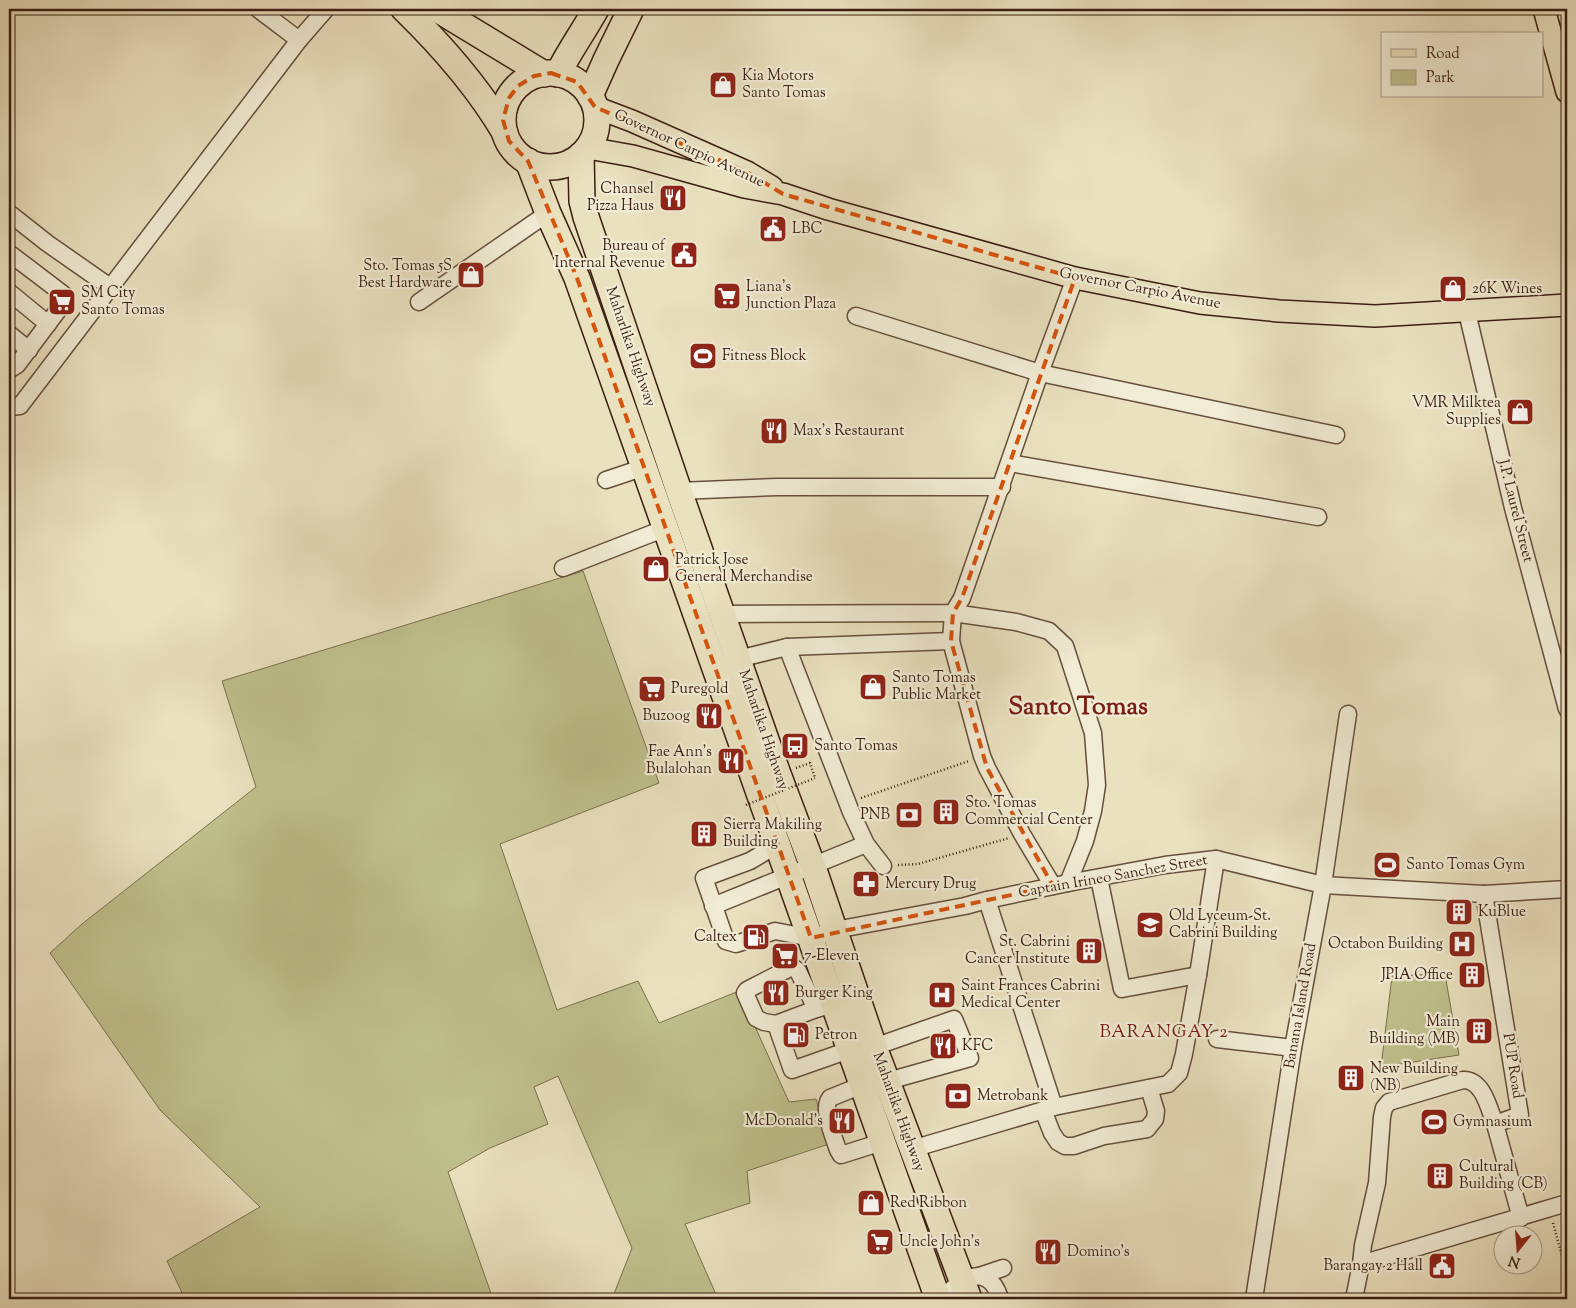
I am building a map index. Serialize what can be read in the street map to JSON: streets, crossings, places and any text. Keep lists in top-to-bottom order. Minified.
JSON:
{"streets":{"highway":["Maharlika Highway"],"main road":["Governor Carpio Avenue"],"street":["J.P. Laurel Street","Captain Irineo Sanchez Street","Banana Island Road","PUP Road"]},"crossings":[["Governor Carpio Avenue","Maharlika Highway"],["Governor Carpio Avenue","J.P. Laurel Street"],["Maharlika Highway","Captain Irineo Sanchez Street"],["Captain Irineo Sanchez Street","Banana Island Road"],["Captain Irineo Sanchez Street","PUP Road"]],"districts":["Santo Tomas","BARANGAY 2"],"places":{"shop":["Kia Motors Santo Tomas","Sto. Tomas 5S Best Hardware","26K Wines","VMR Milktea Supplies","Patrick Jose General Merchandise","Santo Tomas Public Market","Red Ribbon"],"restaurant":["Chansel Pizza Haus","Max's Restaurant","Buzoog","Fae Ann's Bulalohan","Burger King","KFC","McDonald's","Domino's"],"public building":["LBC","Bureau of Internal Revenue","Barangay 2 Hall"],"supermarket":["Liana's Junction Plaza","SM City Santo Tomas","Puregold","7-Eleven","Uncle John's"],"sports":["Fitness Block","Santo Tomas Gym","Gymnasium"],"bus stop":["Santo Tomas"],"building":["Sto. Tomas Commercial Center","Sierra Makiling Building","KuBlue","St. Cabrini Cancer Institute","JPIA Office","Main Building (MB)","New Building (NB)","Cultural Building (CB)"],"bank":["PNB","Metrobank"],"pharmacy":["Mercury Drug"],"school or university":["Old Lyceum-St. Cabrini Building"],"fuel station":["Caltex","Petron"],"hospital":["Octabon Building","Saint Frances Cabrini Medical Center"]},"legend":["Road","Park"],"north":"bottom"}
